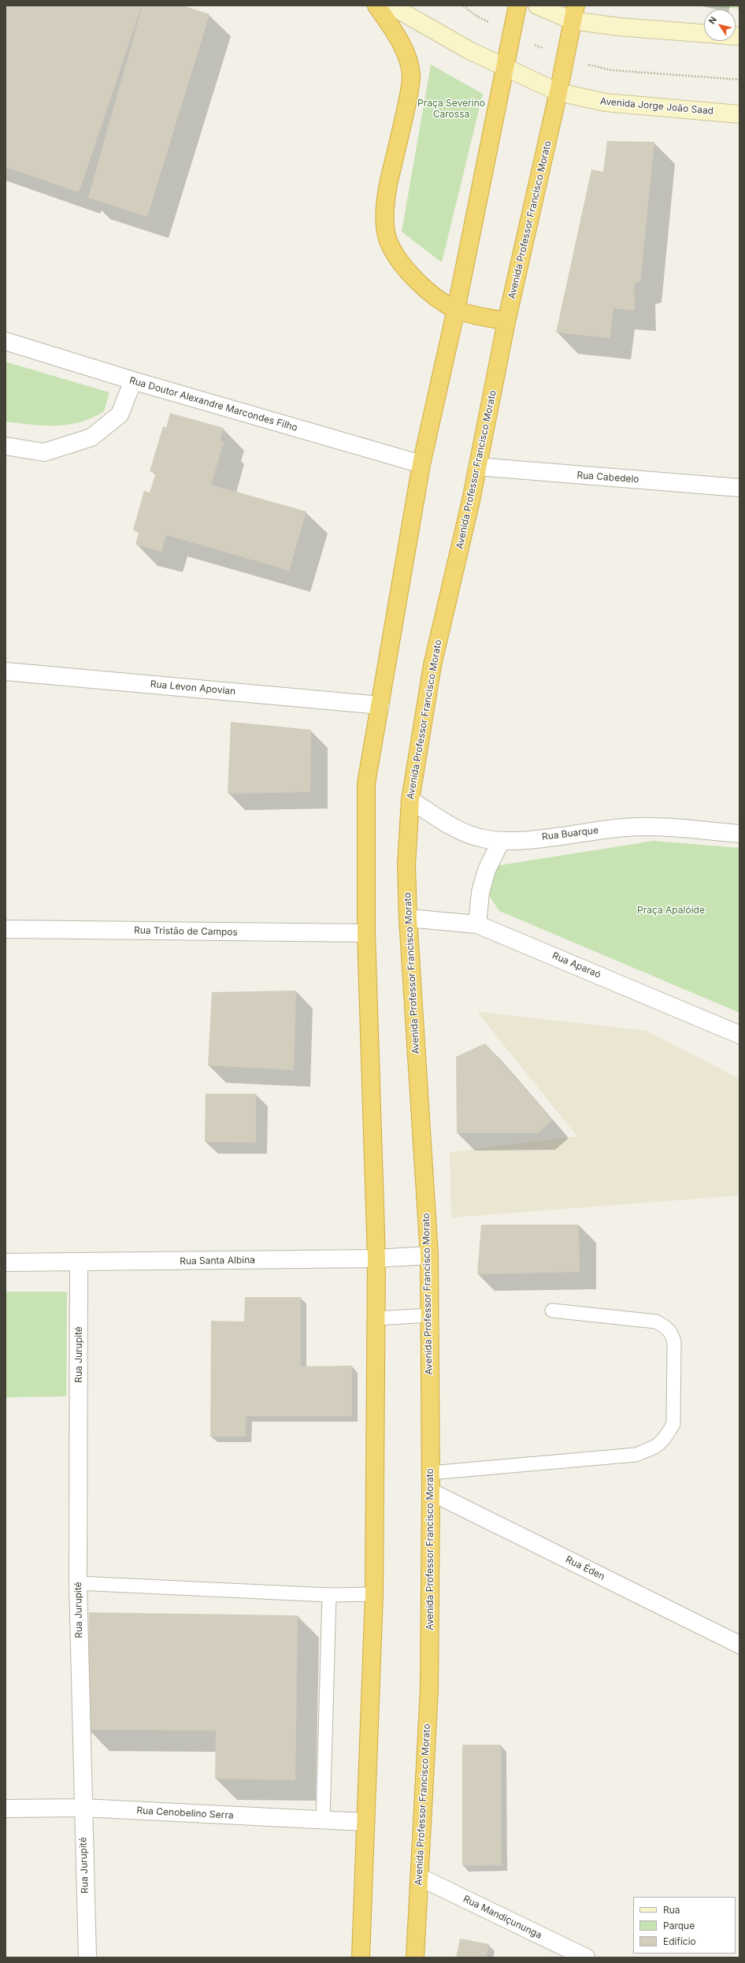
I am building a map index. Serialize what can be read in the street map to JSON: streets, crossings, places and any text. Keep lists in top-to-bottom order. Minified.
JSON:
{"streets":{"highway":["Avenida Professor Francisco Morato"],"main road":["Avenida Jorge João Saad"],"street":["Rua Doutor Alexandre Marcondes Filho","Rua Cabedelo","Rua Levon Apovian","Rua Buarque","Rua Tristão de Campos","Rua Aparaó","Rua Santa Albina","Rua Jurupité","Rua Éden","Rua Cenobelino Serra","Rua Mandiçununga"]},"crossings":[["Avenida Jorge João Saad","Avenida Professor Francisco Morato"],["Avenida Professor Francisco Morato","Rua Cabedelo"],["Avenida Professor Francisco Morato","Rua Buarque"],["Avenida Professor Francisco Morato","Rua Aparaó"],["Avenida Professor Francisco Morato","Rua Santa Albina"],["Avenida Professor Francisco Morato","Rua Éden"],["Avenida Professor Francisco Morato","Rua Mandiçununga"],["Rua Santa Albina","Rua Jurupité"],["Rua Jurupité","Rua Cenobelino Serra"]],"parks":["Praça Severino Carossa","Praça Apalóide"],"legend":["Rua","Parque","Edifício"],"north":"top left"}
